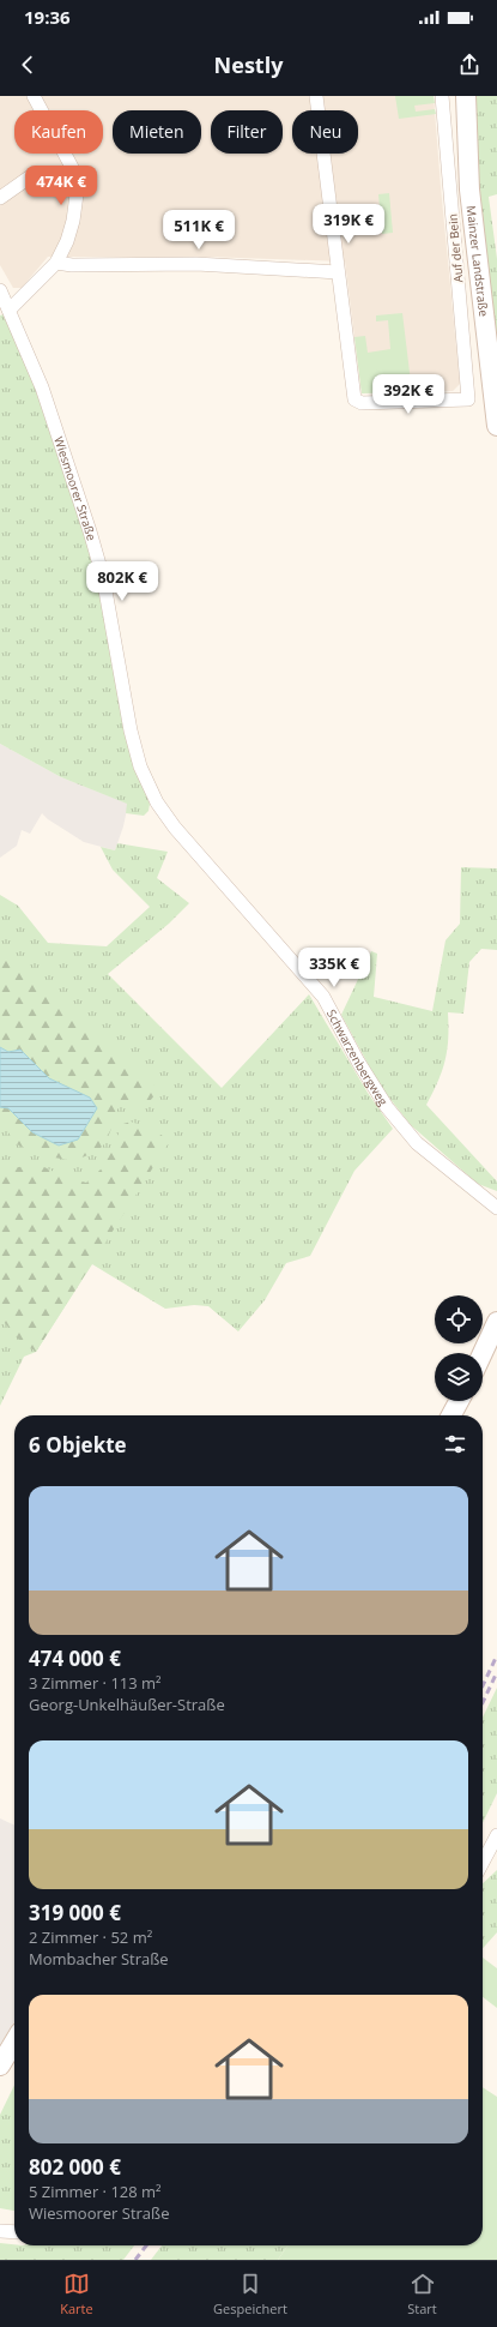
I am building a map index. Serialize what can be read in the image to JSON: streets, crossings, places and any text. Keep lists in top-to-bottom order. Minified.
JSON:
{"streets":{"main road":["Mainzer Landstraße"],"street":["Auf der Bein","Wiesmoorer Straße","Schwarzenbergweg"]},"crossings":[["Wiesmoorer Straße","Schwarzenbergweg"]],"page":{"status":"19:36","header":"Nestly","chip":["Kaufen","Mieten","Filter","Neu"],"price":["474K €","319K €","511K €","392K €","802K €","335K €"],"heading":"6 Objekte","list":[{"name":"474 000 €","note":"3 Zimmer · 113 m² · Georg-Unkelhäußer-Straße"},{"name":"319 000 €","note":"2 Zimmer · 52 m² · Mombacher Straße"},{"name":"802 000 €","note":"5 Zimmer · 128 m² · Wiesmoorer Straße"}],"tabs":["Karte","Gespeichert","Start"]}}
